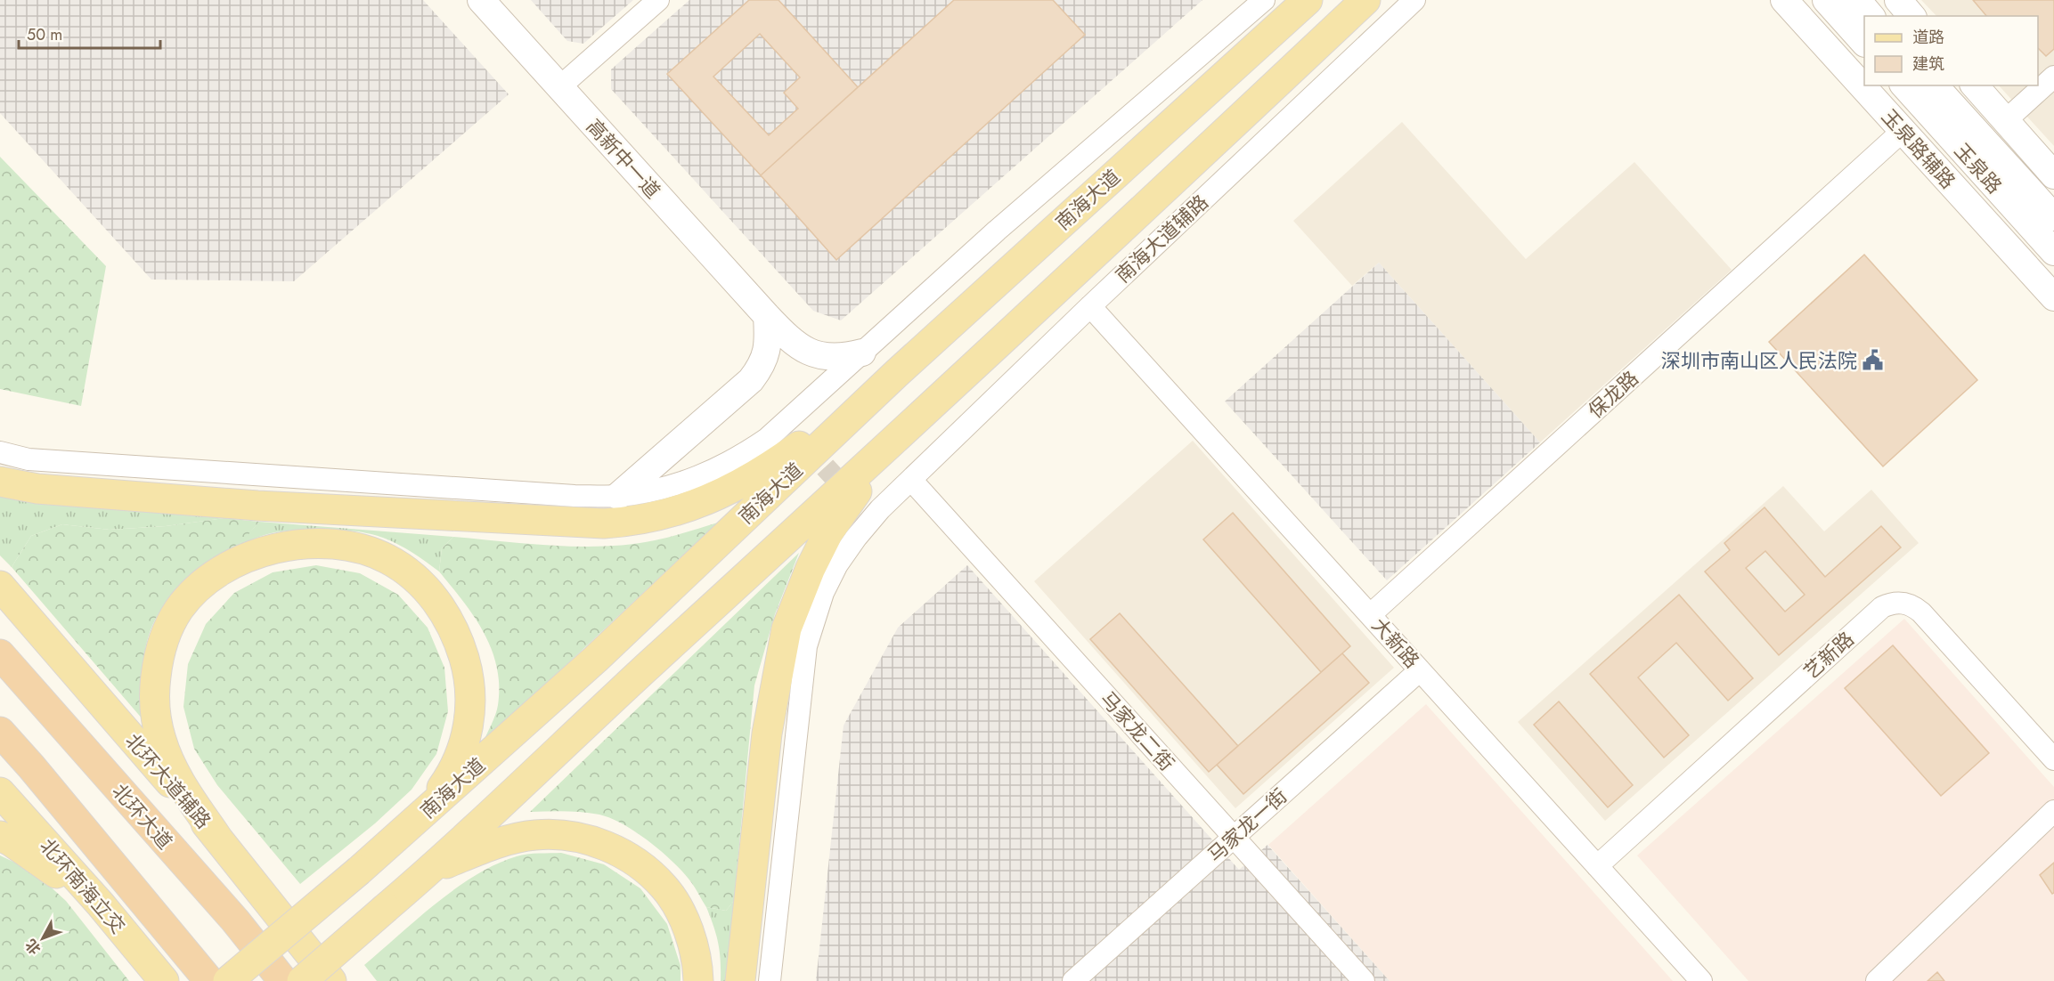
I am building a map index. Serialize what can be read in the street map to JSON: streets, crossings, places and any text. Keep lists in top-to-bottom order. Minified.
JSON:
{"streets":{"highway":["北环大道"],"main road":["南海大道","北环大道辅路","北环南海立交"],"street":["玉泉路辅路","高新中一道","玉泉路","南海大道辅路","保龙路","大新路","艺新路","马家龙二街","马家龙一街"]},"crossings":[["玉泉路辅路","保龙路"],["南海大道辅路","大新路"],["南海大道辅路","马家龙二街"],["保龙路","大新路"],["大新路","艺新路"],["大新路","马家龙一街"],["马家龙二街","马家龙一街"]],"places":{"public building":["深圳市南山区人民法院"]},"legend":["道路","建筑"],"scale_bar":"50 m","north":"bottom left"}
